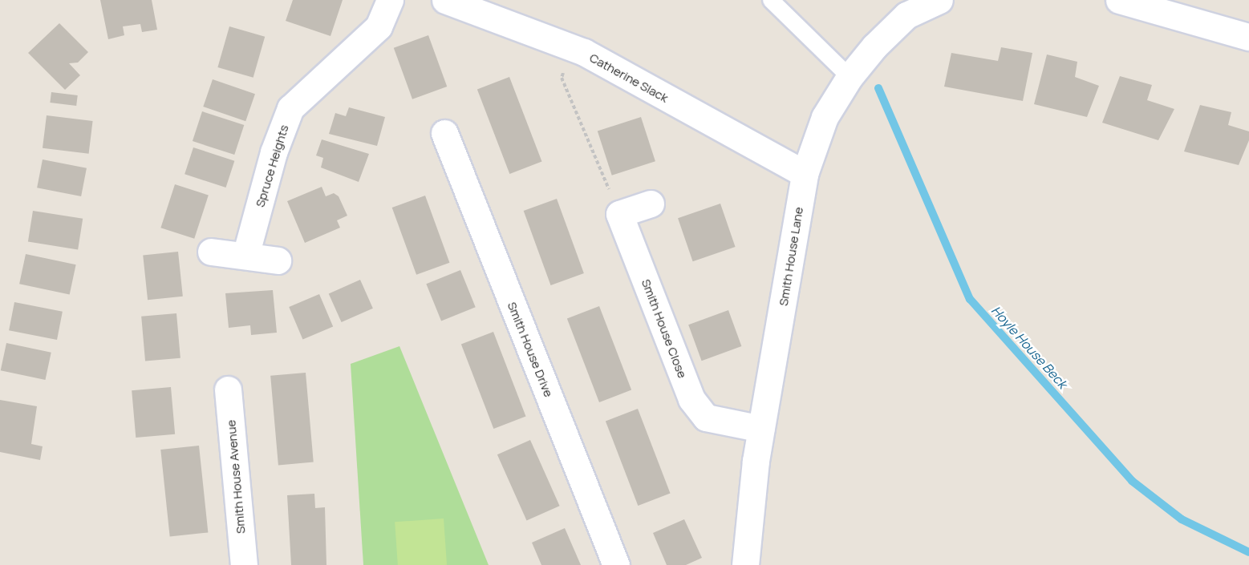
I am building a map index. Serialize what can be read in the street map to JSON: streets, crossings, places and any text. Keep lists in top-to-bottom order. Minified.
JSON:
{"streets":{"street":["Catherine Slack","Spruce Heights","Smith House Lane","Smith House Close","Smith House Drive","Smith House Avenue"]},"crossings":[["Catherine Slack","Smith House Lane"],["Smith House Lane","Smith House Close"]],"water":["Hoyle House Beck"]}
